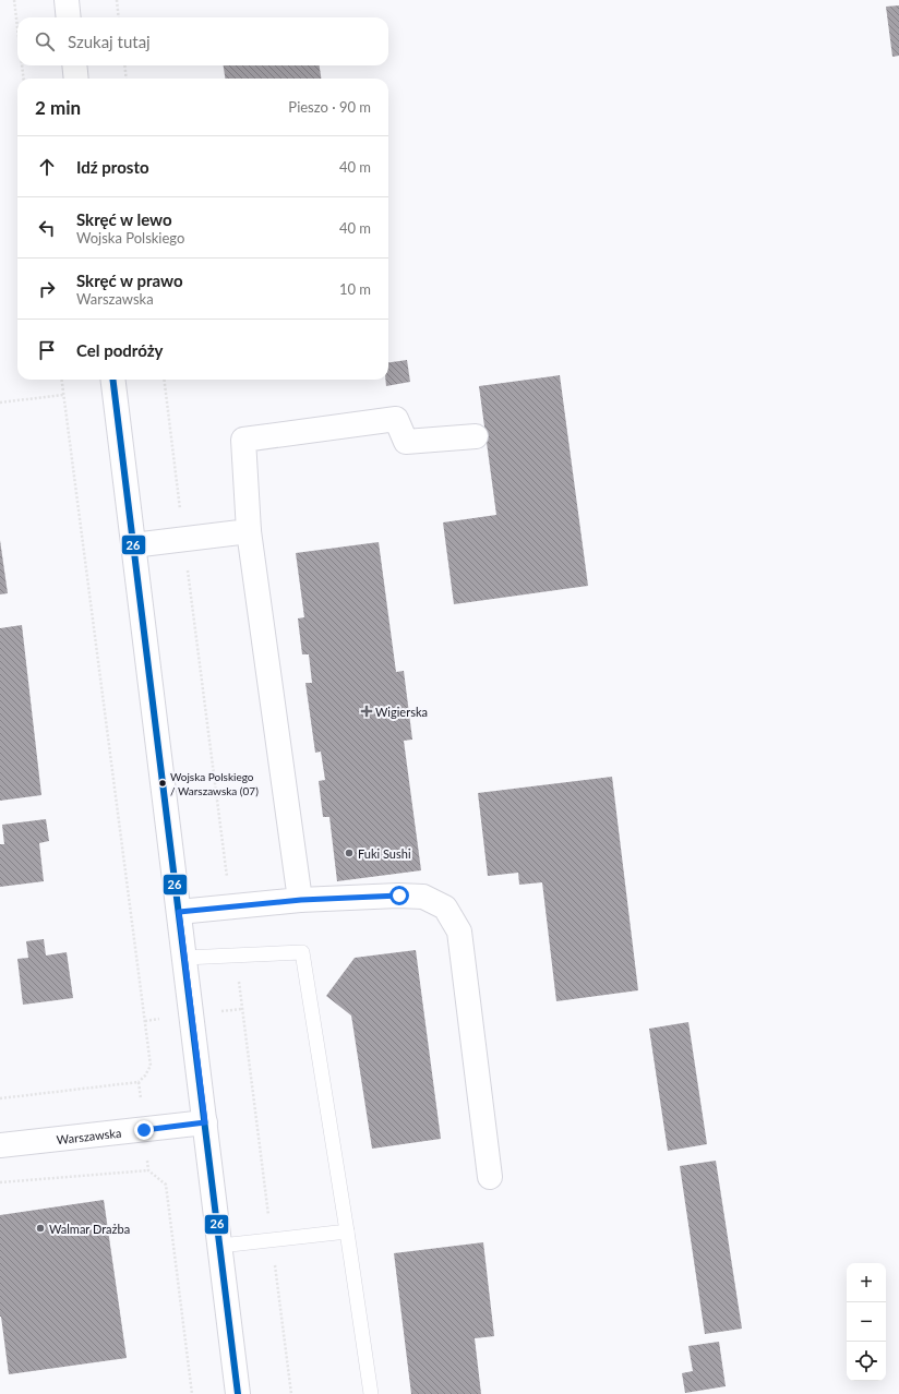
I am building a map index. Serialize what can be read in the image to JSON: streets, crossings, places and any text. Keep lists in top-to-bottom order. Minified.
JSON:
{"streets":{"street":["Warszawska"]},"places":{"health":["Wigierska"],"other":["Wojska Polskiego / Warszawska (07)","Fuki Sushi","Walmar Drażba"]},"lines":["transit line 26"],"page":{"search":"Szukaj tutaj","heading":["2 min","Pieszo · 90 m"],"list":[["Idź prosto","40 m"],["Skręć w lewo","Wojska Polskiego","40 m"],["Skręć w prawo","Warszawska","10 m"],"Cel podróży"],"map_buttons":["+","−"]}}
